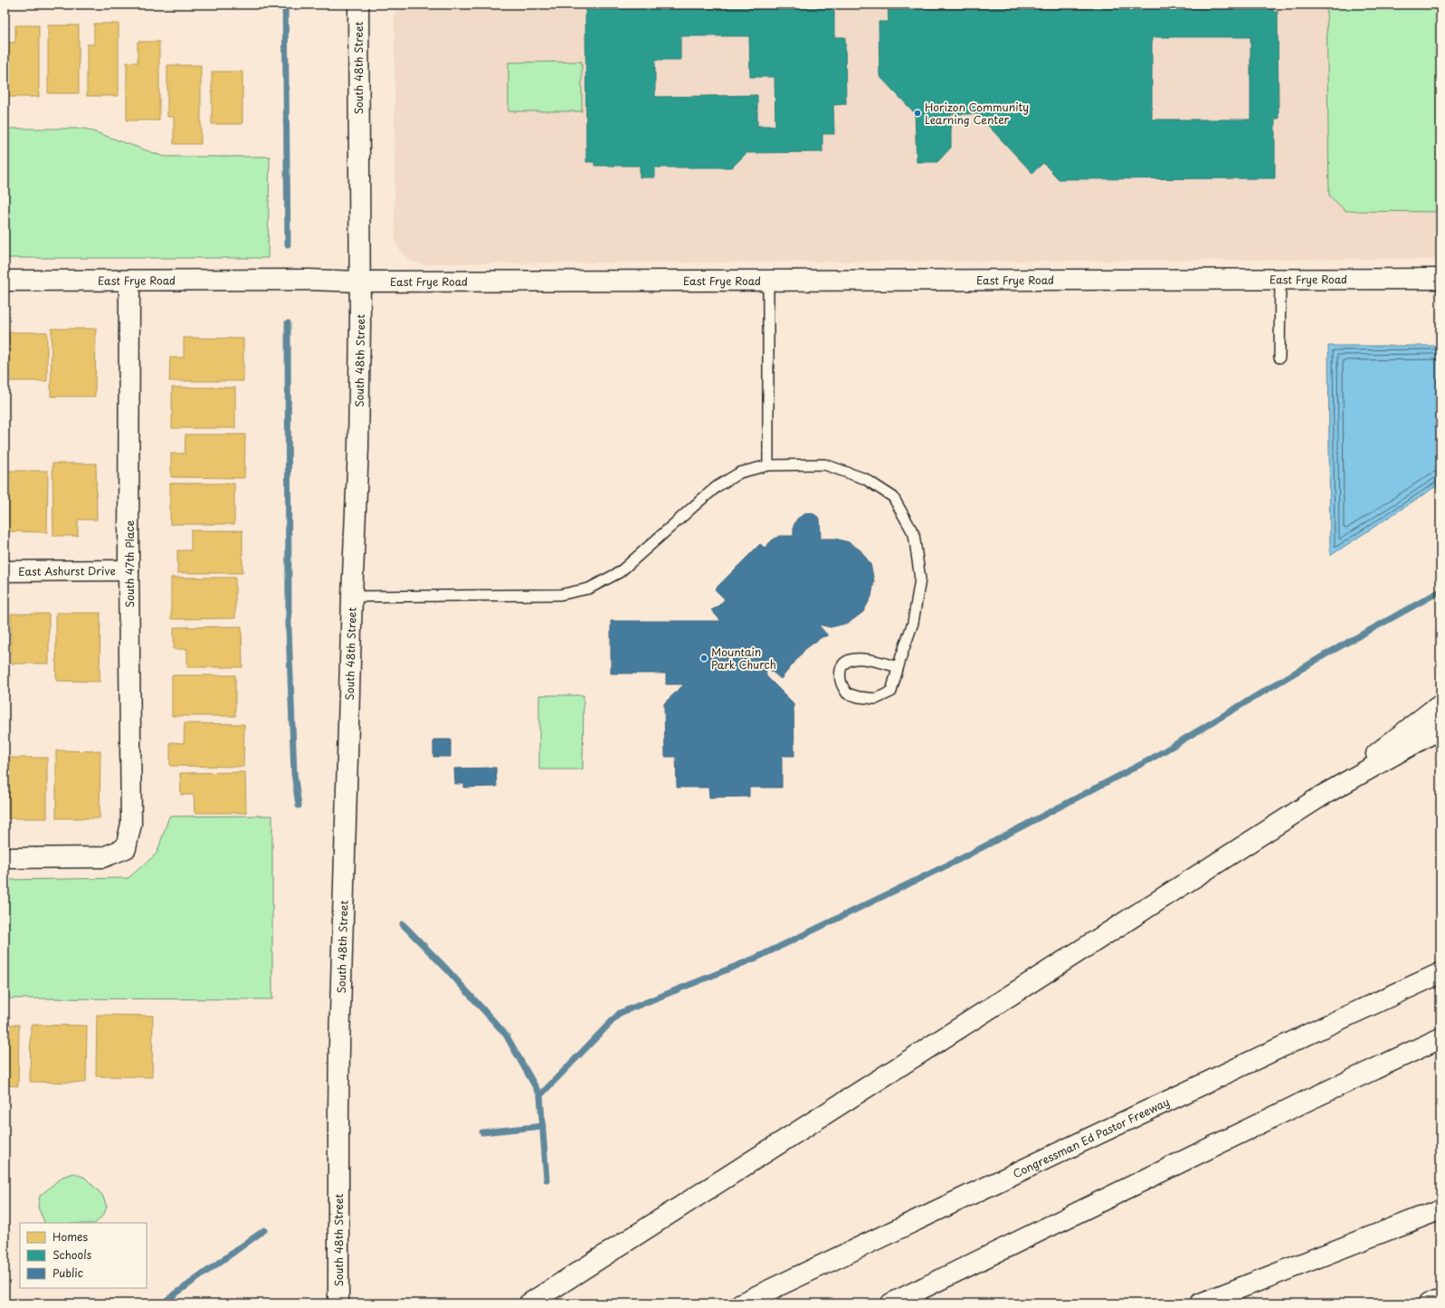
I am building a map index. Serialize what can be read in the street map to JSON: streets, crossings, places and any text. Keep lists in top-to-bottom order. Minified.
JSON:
{"streets":{"main road":["South 48th Street","East Frye Road","South 47th Place","East Ashurst Drive","Congressman Ed Pastor Freeway"]},"crossings":[["South 48th Street","East Frye Road"],["East Frye Road","South 47th Place"],["South 47th Place","East Ashurst Drive"]],"places":["Horizon Community Learning Center","Mountain Park Church"],"legend":["Homes","Schools","Public"]}
